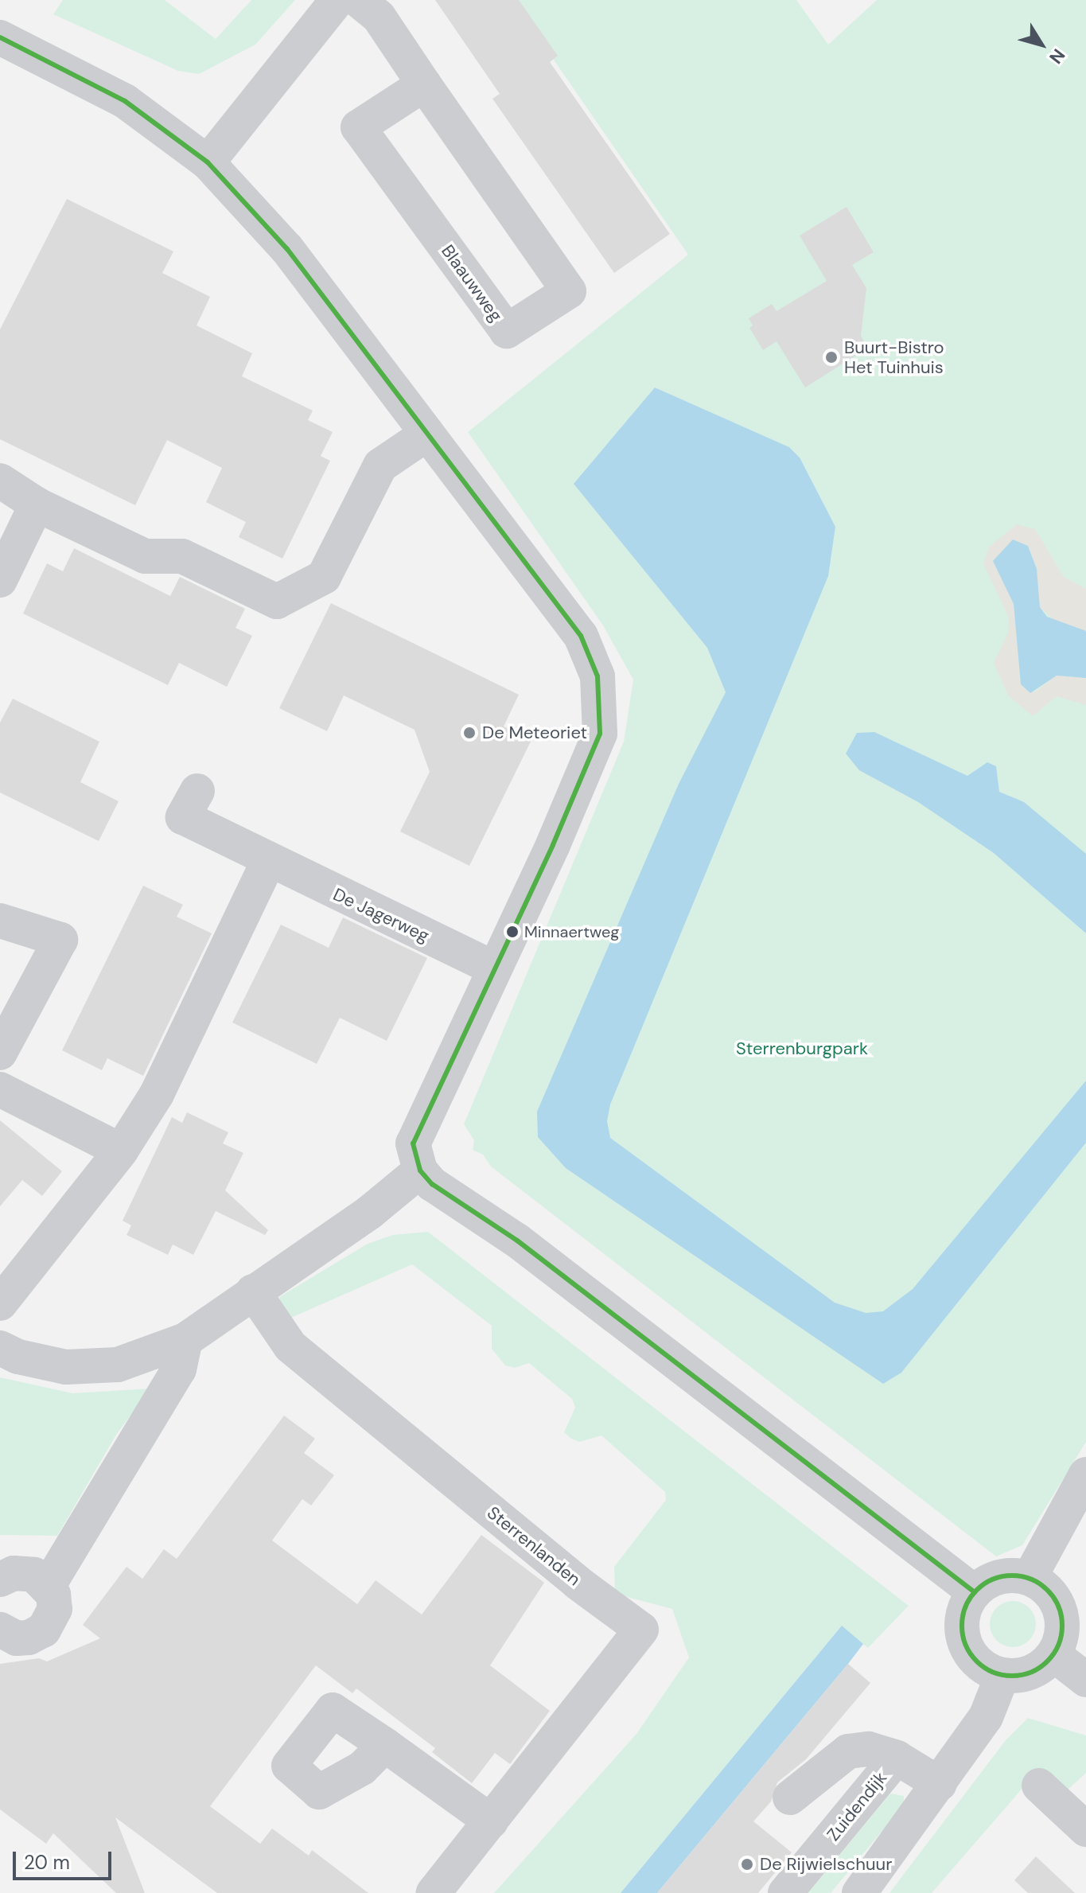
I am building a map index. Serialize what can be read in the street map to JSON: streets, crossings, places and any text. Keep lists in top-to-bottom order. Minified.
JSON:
{"streets":{"street":["Blaauwweg","De Jagerweg","Sterrenlanden","Zuidendijk"]},"parks":["Sterrenburgpark"],"places":["Buurt-Bistro Het Tuinhuis","De Meteoriet","Minnaertweg","De Rijwielschuur"],"scale_bar":"20 m","north":"bottom right"}
